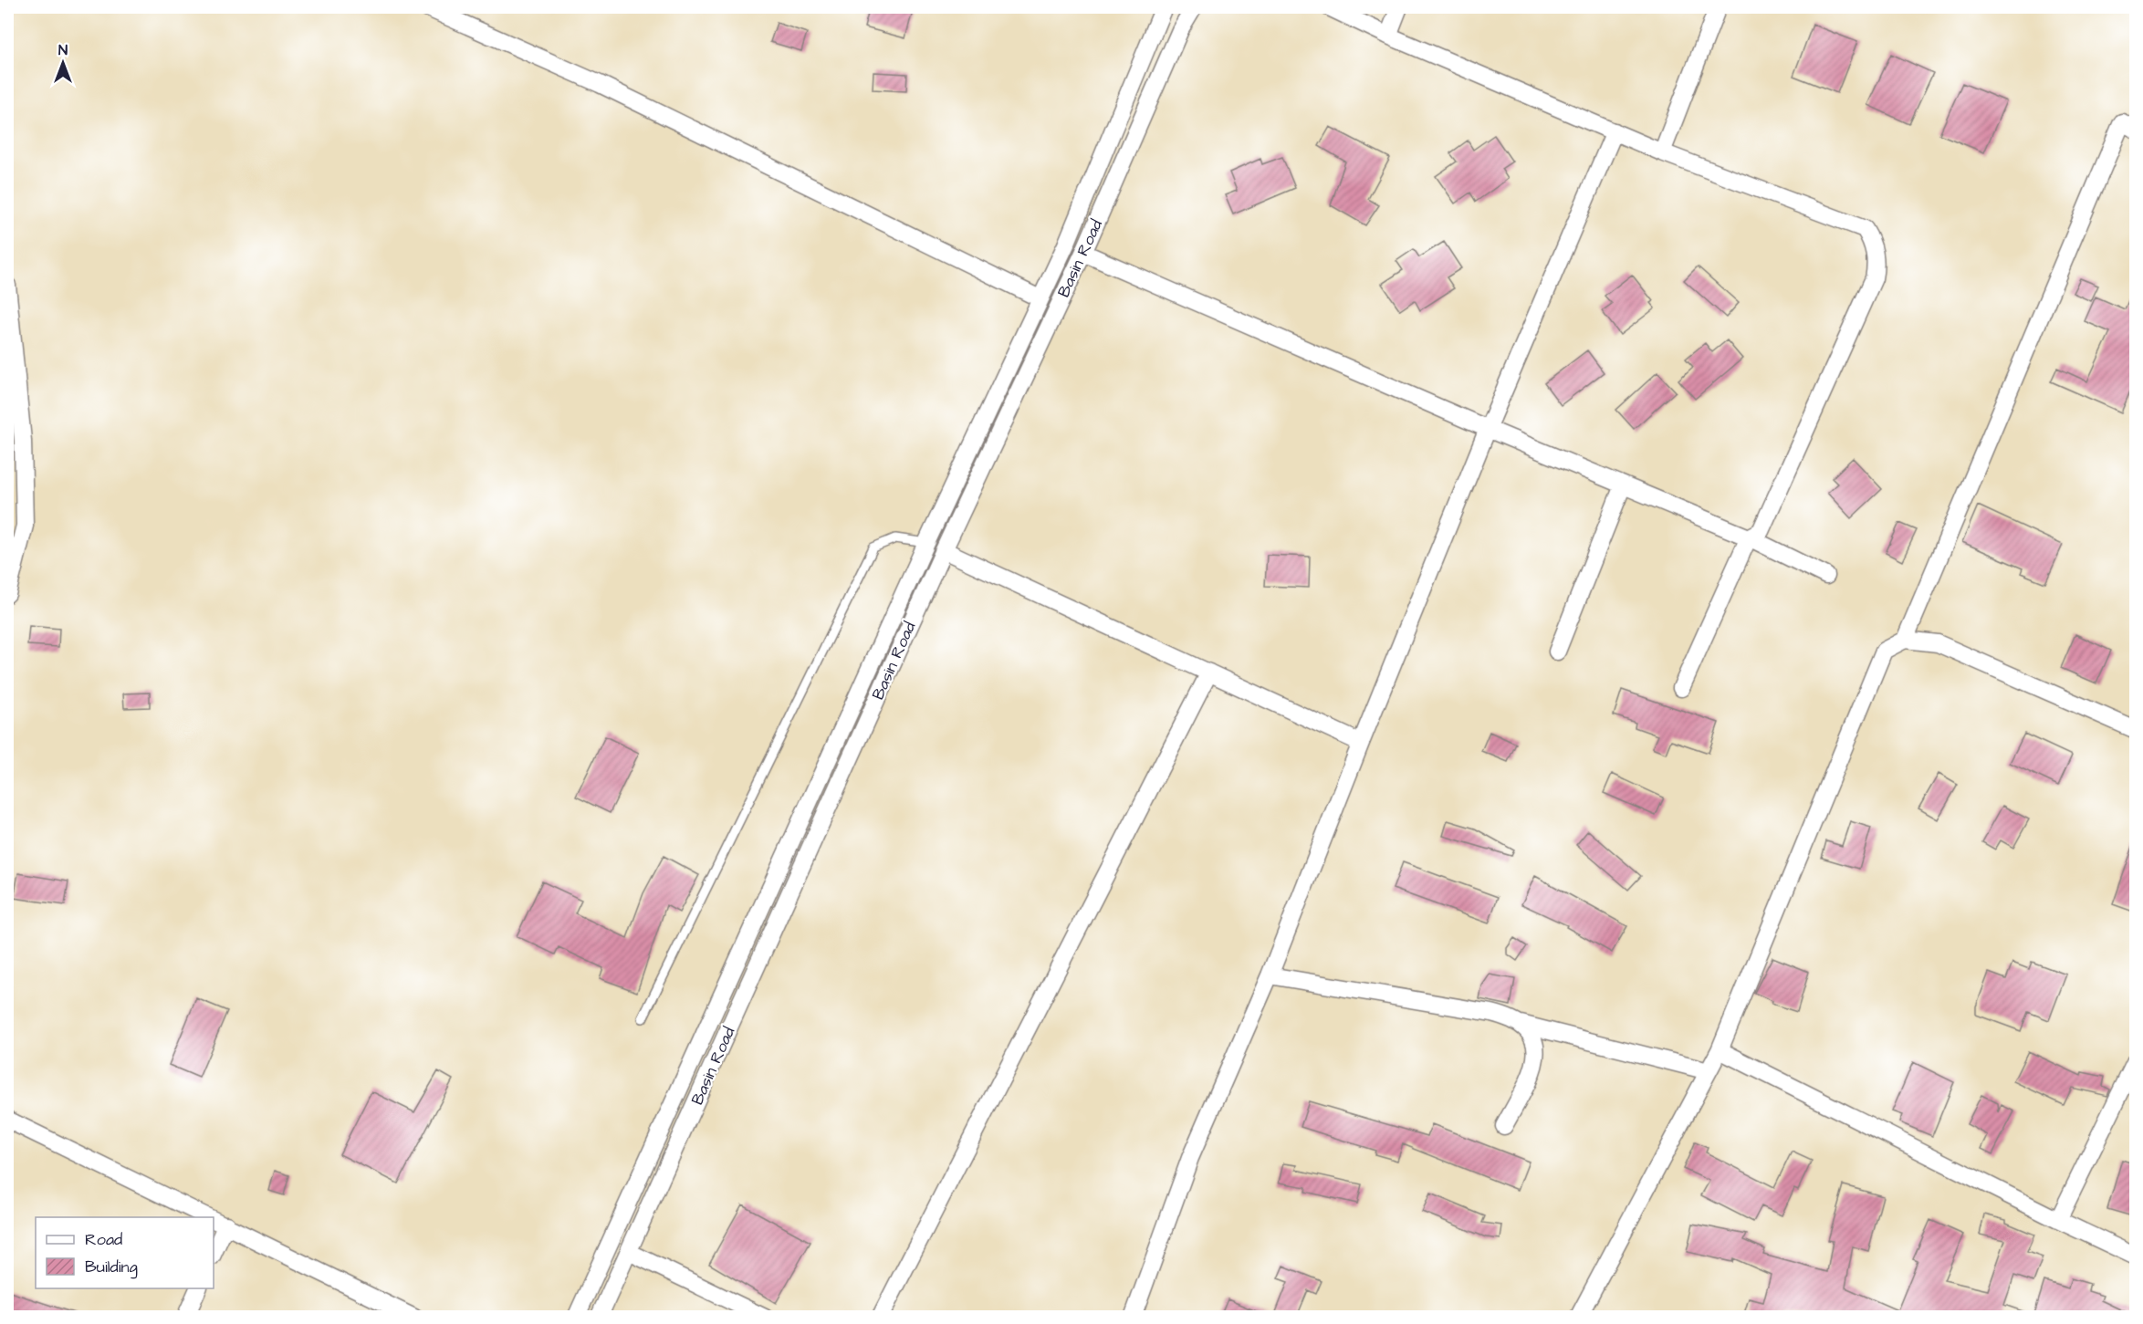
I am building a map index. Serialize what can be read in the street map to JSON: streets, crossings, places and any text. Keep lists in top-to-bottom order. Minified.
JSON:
{"streets":{"street":["Basin Road"]},"legend":["Road","Building"],"north":"top"}
